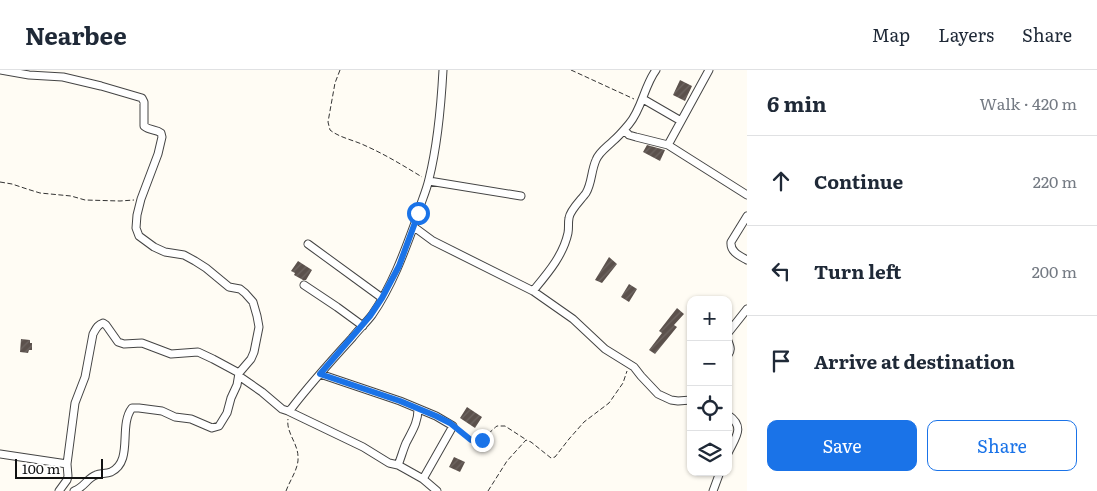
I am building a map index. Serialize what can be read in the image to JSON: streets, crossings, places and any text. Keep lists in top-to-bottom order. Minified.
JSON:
{"scale_bar":"100 m","page":{"header":"Nearbee","nav":["Map","Layers","Share"],"heading":["6 min","Walk · 420 m"],"list":[["Continue","220 m"],["Turn left","200 m"],"Arrive at destination"],"map_buttons":["+","−"],"buttons":["Save","Share"],"scale":"100 m"}}
